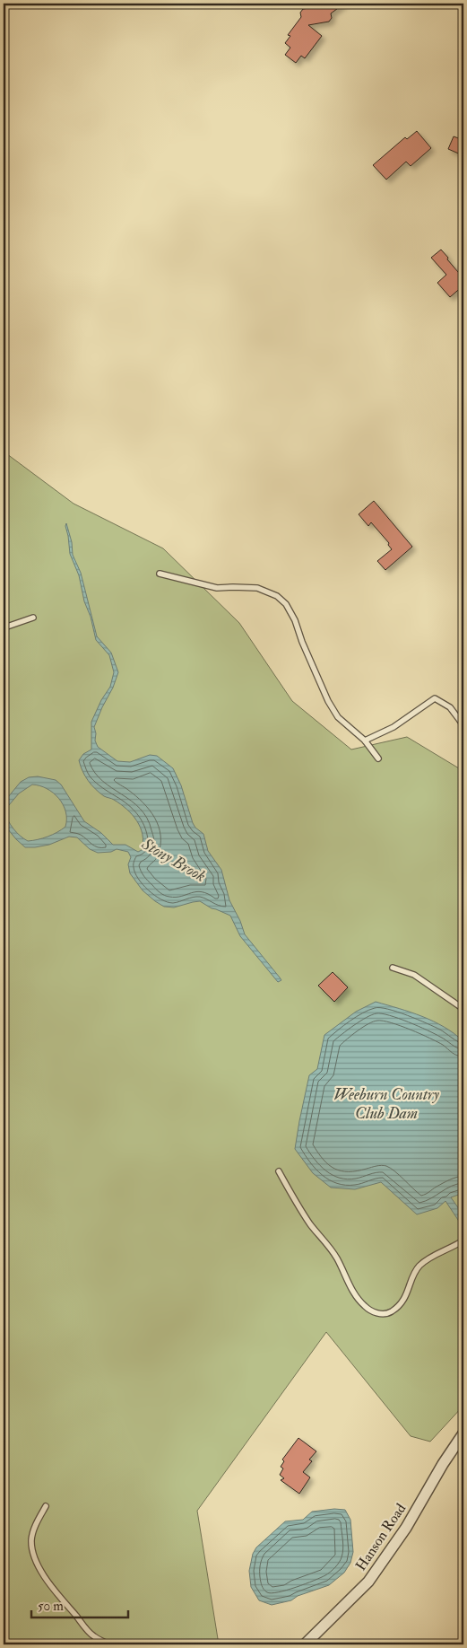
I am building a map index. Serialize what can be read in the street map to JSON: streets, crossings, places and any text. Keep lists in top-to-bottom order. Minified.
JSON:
{"streets":{"street":["Hanson Road"]},"water":["Stony Brook","Weeburn Country Club Dam"],"scale_bar":"50 m"}
